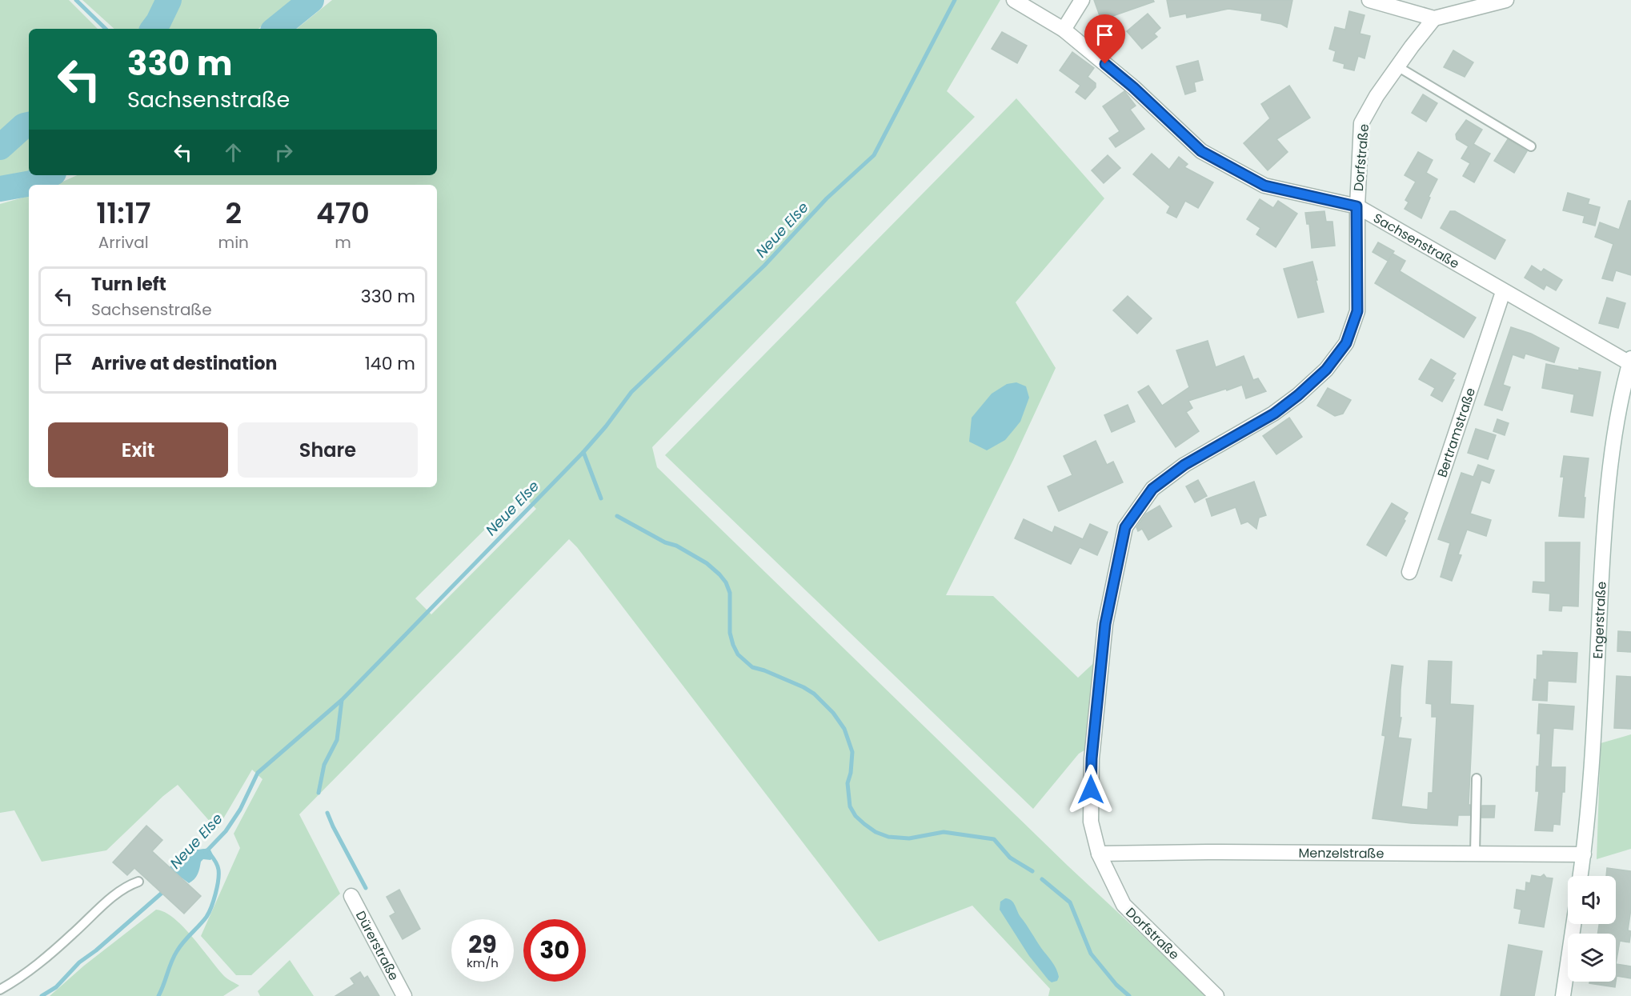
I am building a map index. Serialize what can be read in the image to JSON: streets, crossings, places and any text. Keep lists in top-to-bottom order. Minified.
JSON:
{"streets":{"street":["Dorfstraße","Sachsenstraße","Bertramstraße","Engerstraße","Menzelstraße","Dürerstraße"]},"crossings":[["Dorfstraße","Sachsenstraße"],["Dorfstraße","Menzelstraße"],["Sachsenstraße","Bertramstraße"],["Sachsenstraße","Engerstraße"],["Engerstraße","Menzelstraße"]],"water":["Neue Else"],"page":{"turn":["330 m","Sachsenstraße"],"eta":["11:17","Arrival","2","min","470","m"],"list":[{"name":"Turn left","note":"Sachsenstraße","value":"330 m"},{"name":"Arrive at destination","value":"140 m"}],"buttons":["Exit","Share"],"speed":"29 km/h","limit":"30"}}
